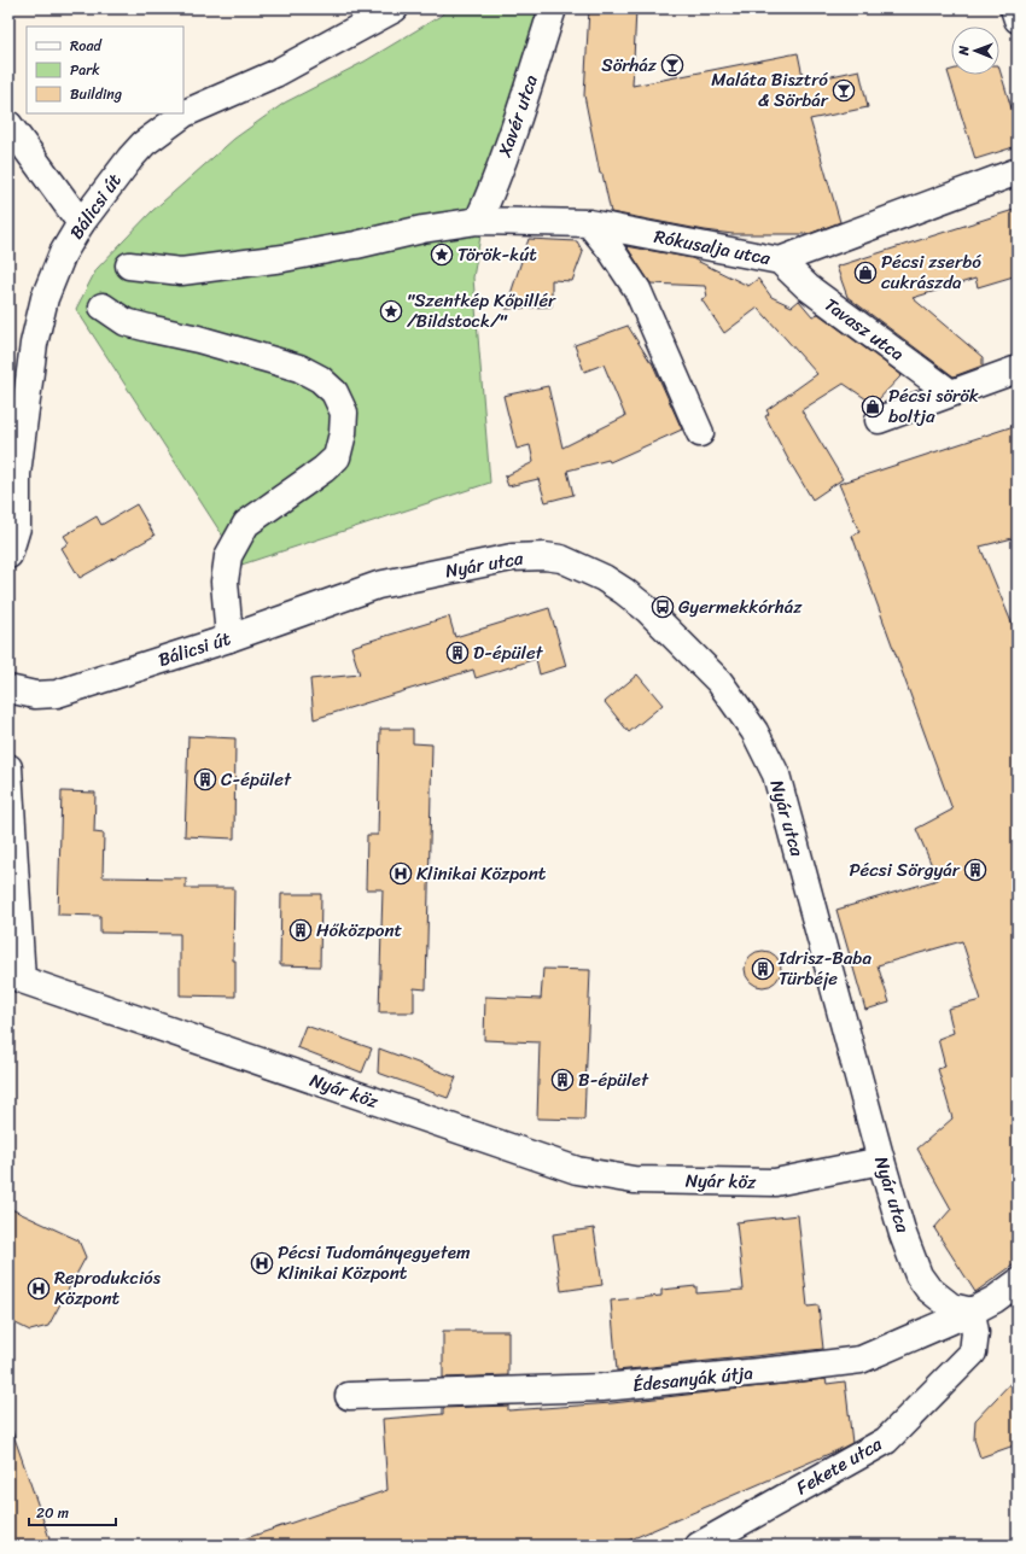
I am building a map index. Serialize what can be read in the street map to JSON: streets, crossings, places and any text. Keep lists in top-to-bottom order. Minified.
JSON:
{"streets":{"street":["Xavér utca","Bálicsi út","Rókusalja utca","Tavasz utca","Nyár utca","Nyár köz","Édesanyák útja","Fekete utca"]},"crossings":[["Xavér utca","Rókusalja utca"],["Bálicsi út","Nyár utca"],["Rókusalja utca","Tavasz utca"],["Nyár utca","Nyár köz"],["Nyár utca","Édesanyák útja"],["Nyár utca","Fekete utca"],["Édesanyák útja","Fekete utca"]],"places":{"bar":["Sörház","Maláta Bisztró & Sörbár"],"place":["Török-kút","\"Szentkép Kőpillér /Bildstock/\""],"shop":["Pécsi zserbó cukrászda","Pécsi sörök boltja"],"bus stop":["Gyermekkórház"],"building":["D-épület","C-épület","Pécsi Sörgyár","Hőközpont","Idrisz-Baba Türbéje","B-épület"],"hospital":["Klinikai Központ","Pécsi Tudományegyetem Klinikai Központ","Reprodukciós Központ"]},"legend":["Road","Park","Building"],"scale_bar":"20 m","north":"left"}
